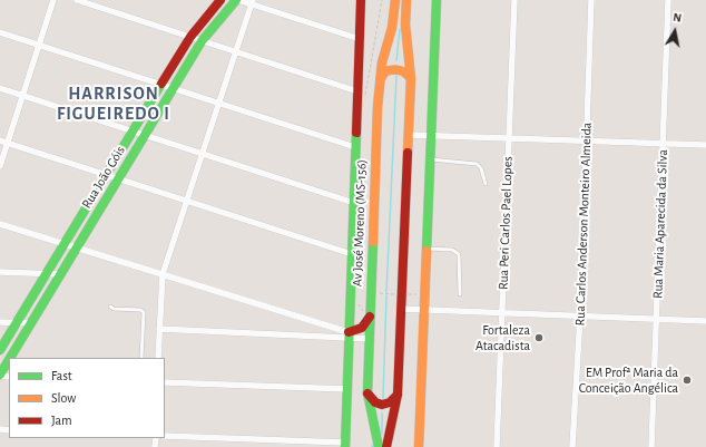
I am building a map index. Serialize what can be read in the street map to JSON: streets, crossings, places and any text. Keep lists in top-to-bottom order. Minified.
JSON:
{"streets":{"street":["Rua João Góis","Av José Moreno (MS-156)","Rua Peri Carlos Pael Lopes","Rua Carlos Anderson Monteiro Almeida","Rua Maria Aparecida da Silva"]},"districts":["HARRISON FIGUEIREDO I"],"places":["Fortaleza Atacadista","EM Profª Maria da Conceição Angélica"],"legend":["Fast","Slow","Jam"],"north":"top"}
